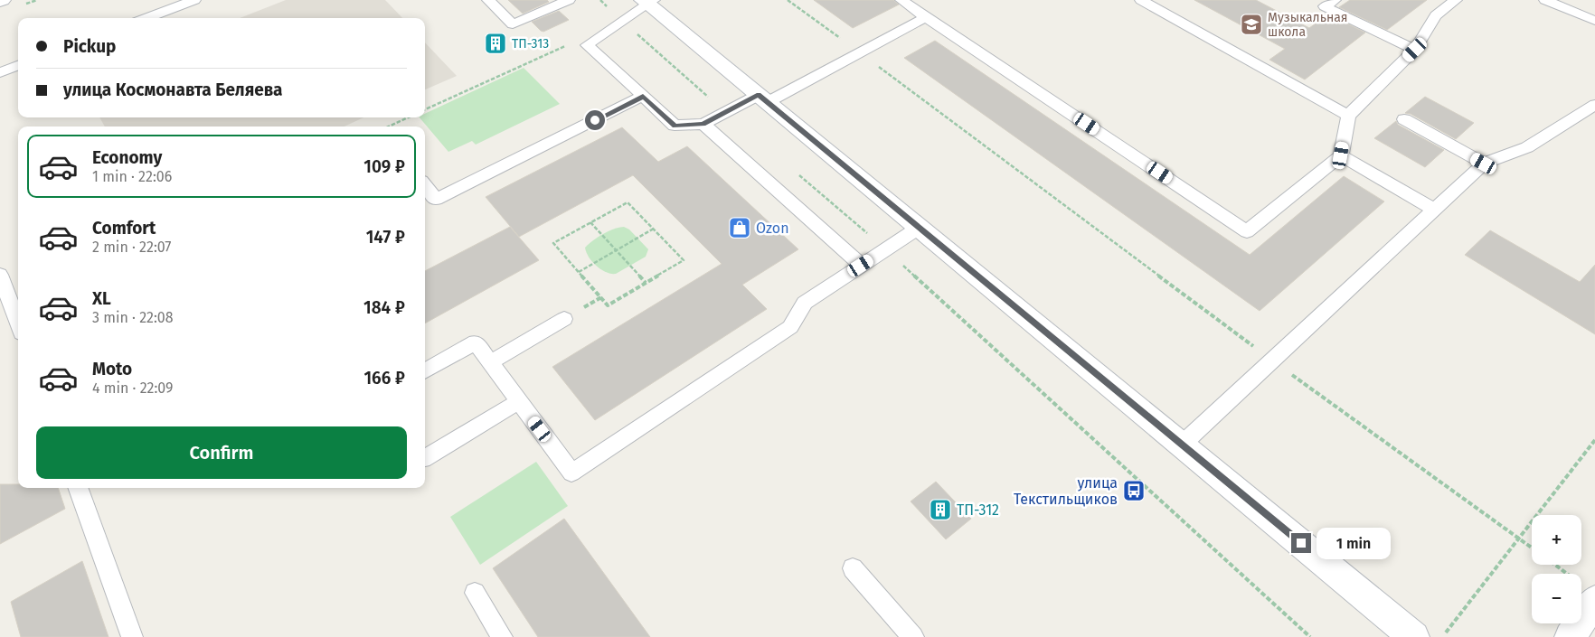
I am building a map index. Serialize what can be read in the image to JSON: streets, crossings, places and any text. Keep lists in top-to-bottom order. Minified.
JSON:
{"places":{"school or university":["Музыкальная школа"],"building":["ТП-313","ТП-312"],"shop":["Ozon"],"bus stop":["улица Текстильщиков"]},"page":{"banner":["Pickup","улица Космонавта Беляева"],"list":[{"name":"Economy","note":"1 min · 22:06","value":"109 ₽"},{"name":"Comfort","note":"2 min · 22:07","value":"147 ₽"},{"name":"XL","note":"3 min · 22:08","value":"184 ₽"},{"name":"Moto","note":"4 min · 22:09","value":"166 ₽"}],"buttons":"Confirm","map_buttons":["+","−"],"bubble":"1 min"}}
